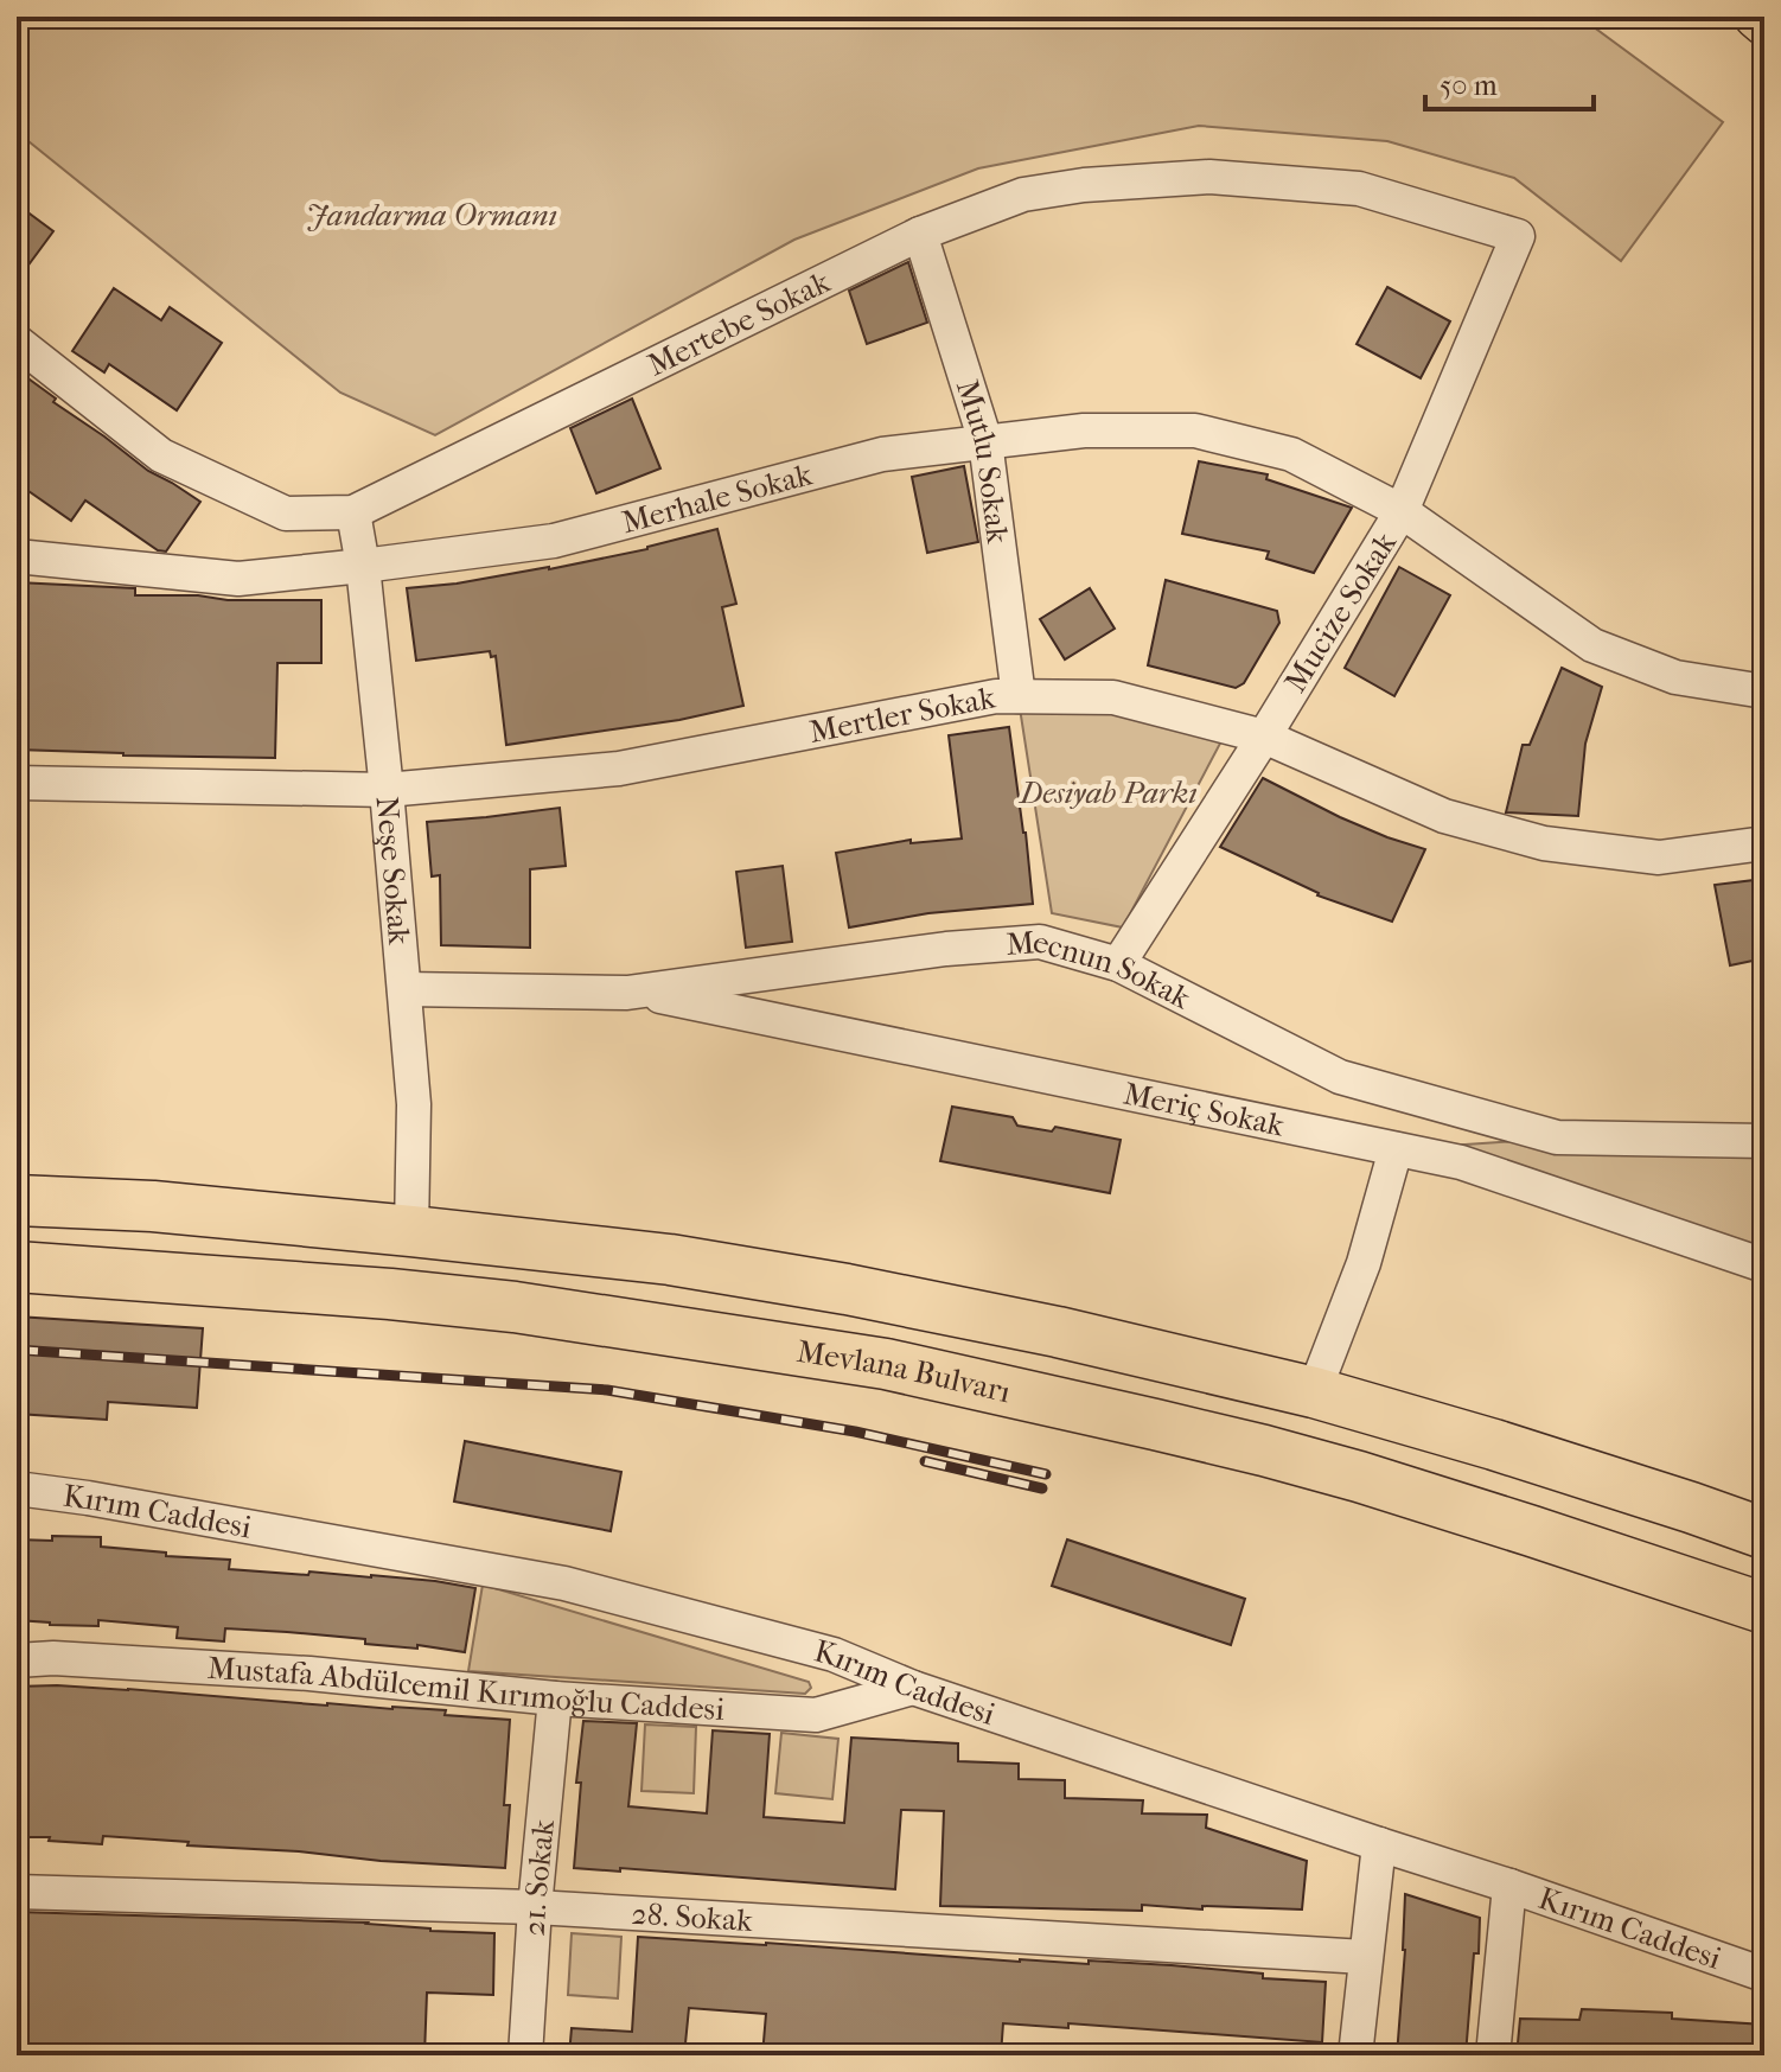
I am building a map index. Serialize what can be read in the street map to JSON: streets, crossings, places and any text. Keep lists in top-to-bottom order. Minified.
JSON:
{"streets":{"highway":["Mevlana Bulvarı"],"street":["Mertebe Sokak","Mutlu Sokak","Merhale Sokak","Mucize Sokak","Mertler Sokak","Neşe Sokak","Mecnun Sokak","Meriç Sokak","Kırım Caddesi","Mustafa Abdülcemil Kırımoğlu Caddesi","21. Sokak","28. Sokak"]},"crossings":[["Mertebe Sokak","Mutlu Sokak"],["Mertebe Sokak","Mucize Sokak"],["Mertebe Sokak","Neşe Sokak"],["Mutlu Sokak","Merhale Sokak"],["Mutlu Sokak","Mertler Sokak"],["Merhale Sokak","Mucize Sokak"],["Merhale Sokak","Neşe Sokak"],["Mucize Sokak","Mertler Sokak"],["Mucize Sokak","Mecnun Sokak"],["Mertler Sokak","Neşe Sokak"],["Neşe Sokak","Mecnun Sokak"],["Mecnun Sokak","Meriç Sokak"],["Kırım Caddesi","Mustafa Abdülcemil Kırımoğlu Caddesi"],["Mustafa Abdülcemil Kırımoğlu Caddesi","21. Sokak"],["21. Sokak","28. Sokak"]],"parks":["Jandarma Ormanı","Desiyab Parkı"],"scale_bar":"50 m"}
